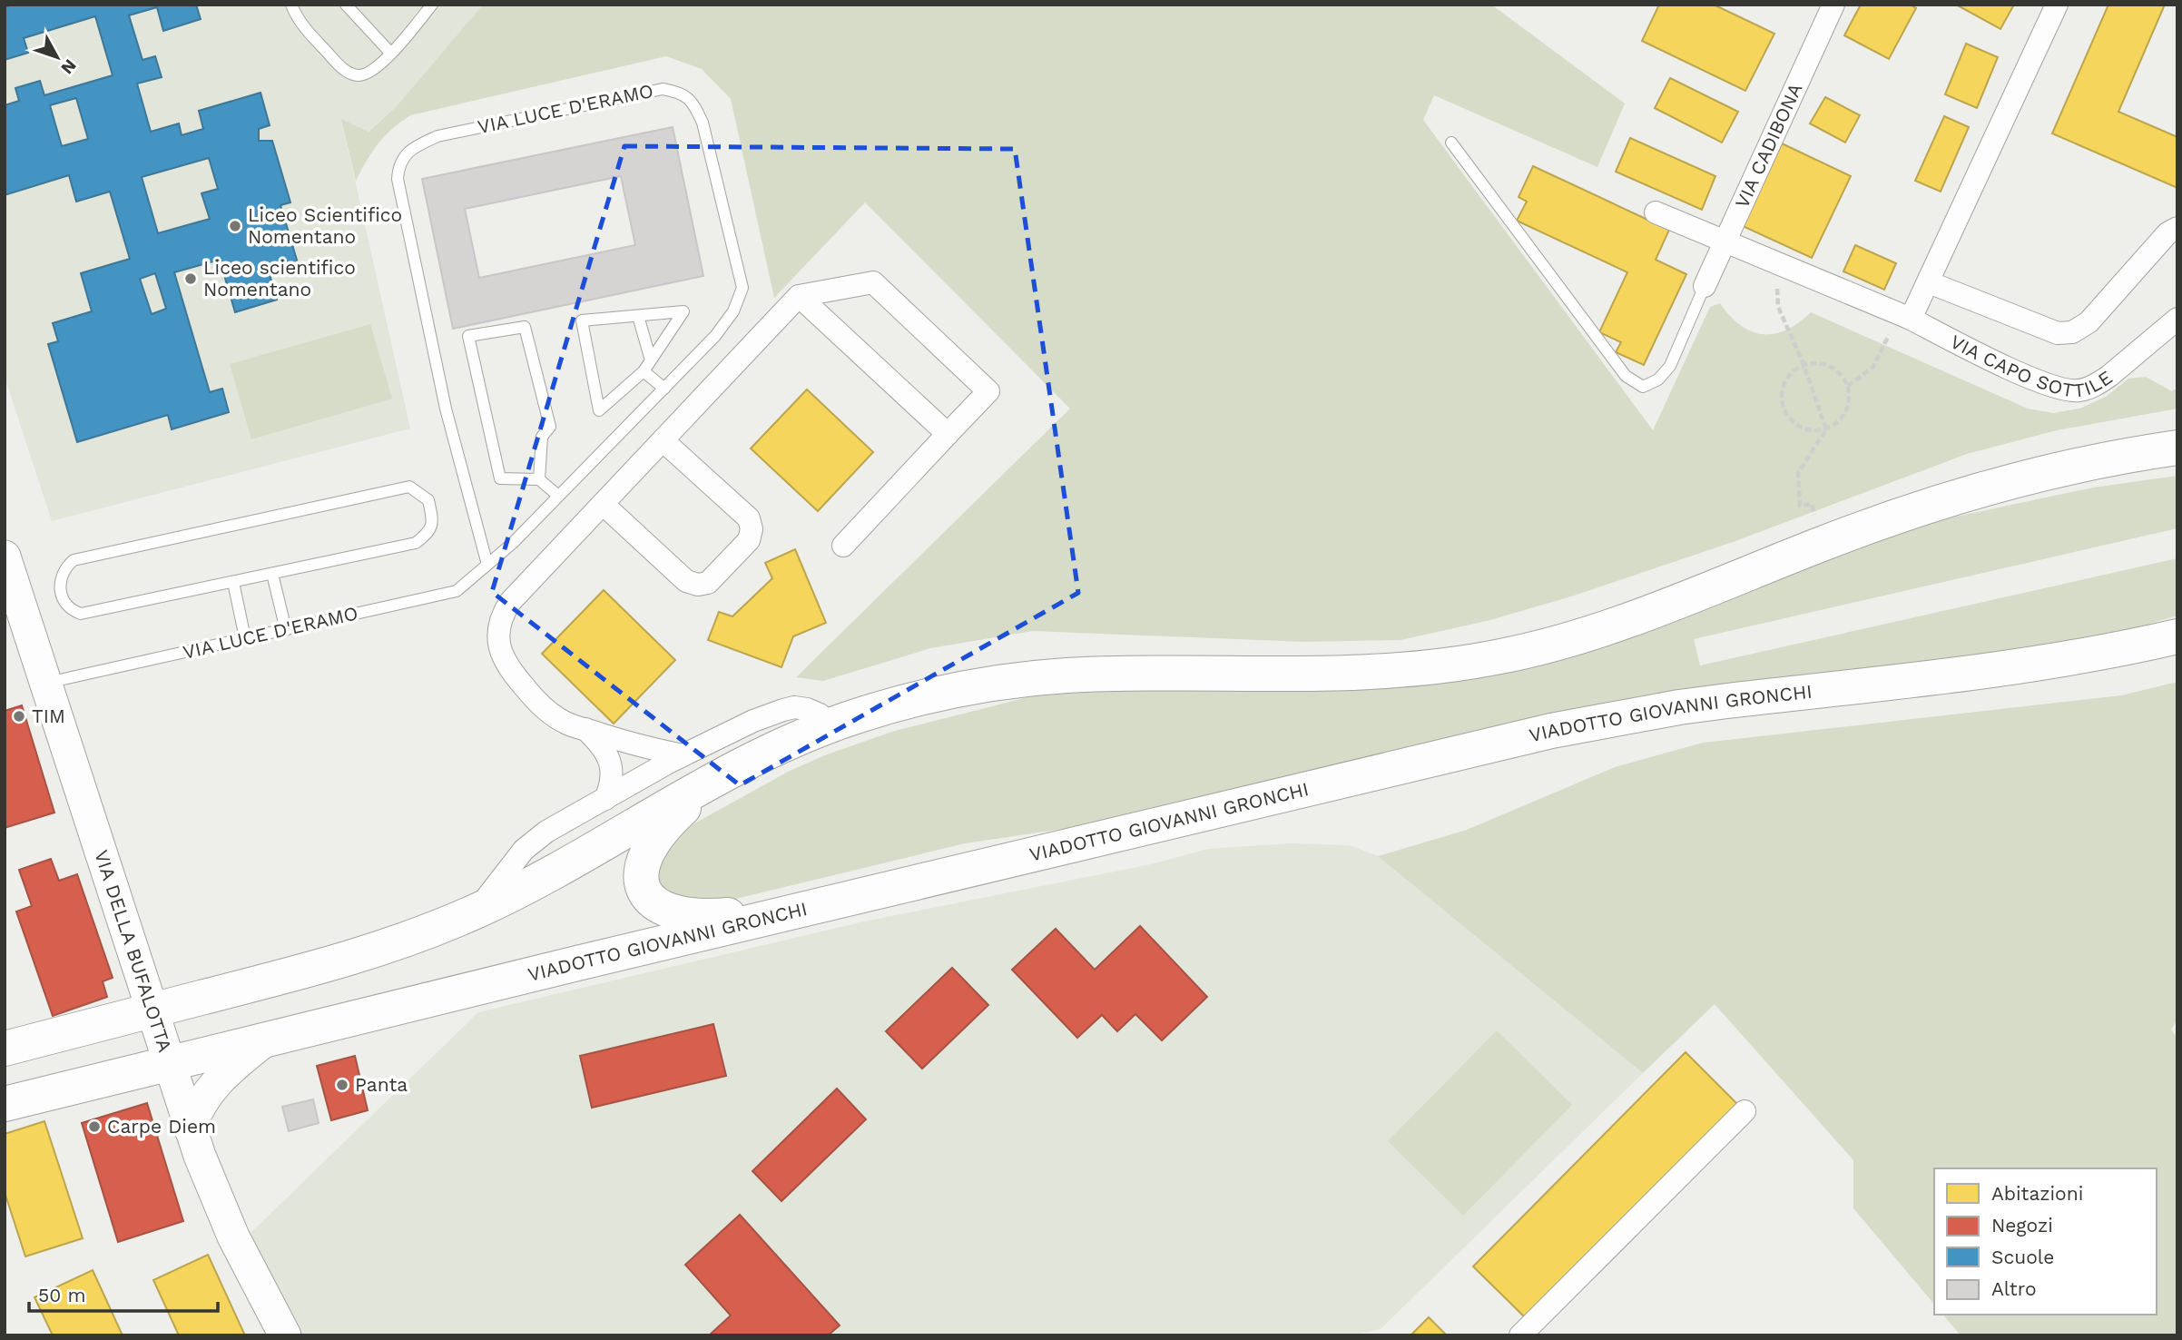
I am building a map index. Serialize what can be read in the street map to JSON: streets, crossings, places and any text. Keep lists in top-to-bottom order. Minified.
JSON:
{"streets":{"main road":["VIADOTTO GIOVANNI GRONCHI"],"street":["VIA CADIBONA","VIA CAPO SOTTILE","VIA DELLA BUFALOTTA"],"lane":["VIA LUCE D'ERAMO"]},"crossings":[["VIA LUCE D'ERAMO","VIA DELLA BUFALOTTA"],["VIA CADIBONA","VIA CAPO SOTTILE"],["VIADOTTO GIOVANNI GRONCHI","VIA DELLA BUFALOTTA"]],"places":["Liceo Scientifico Nomentano","Liceo scientifico Nomentano","TIM","Panta","Carpe Diem"],"legend":["Abitazioni","Negozi","Scuole","Altro"],"scale_bar":"50 m","north":"bottom right"}
